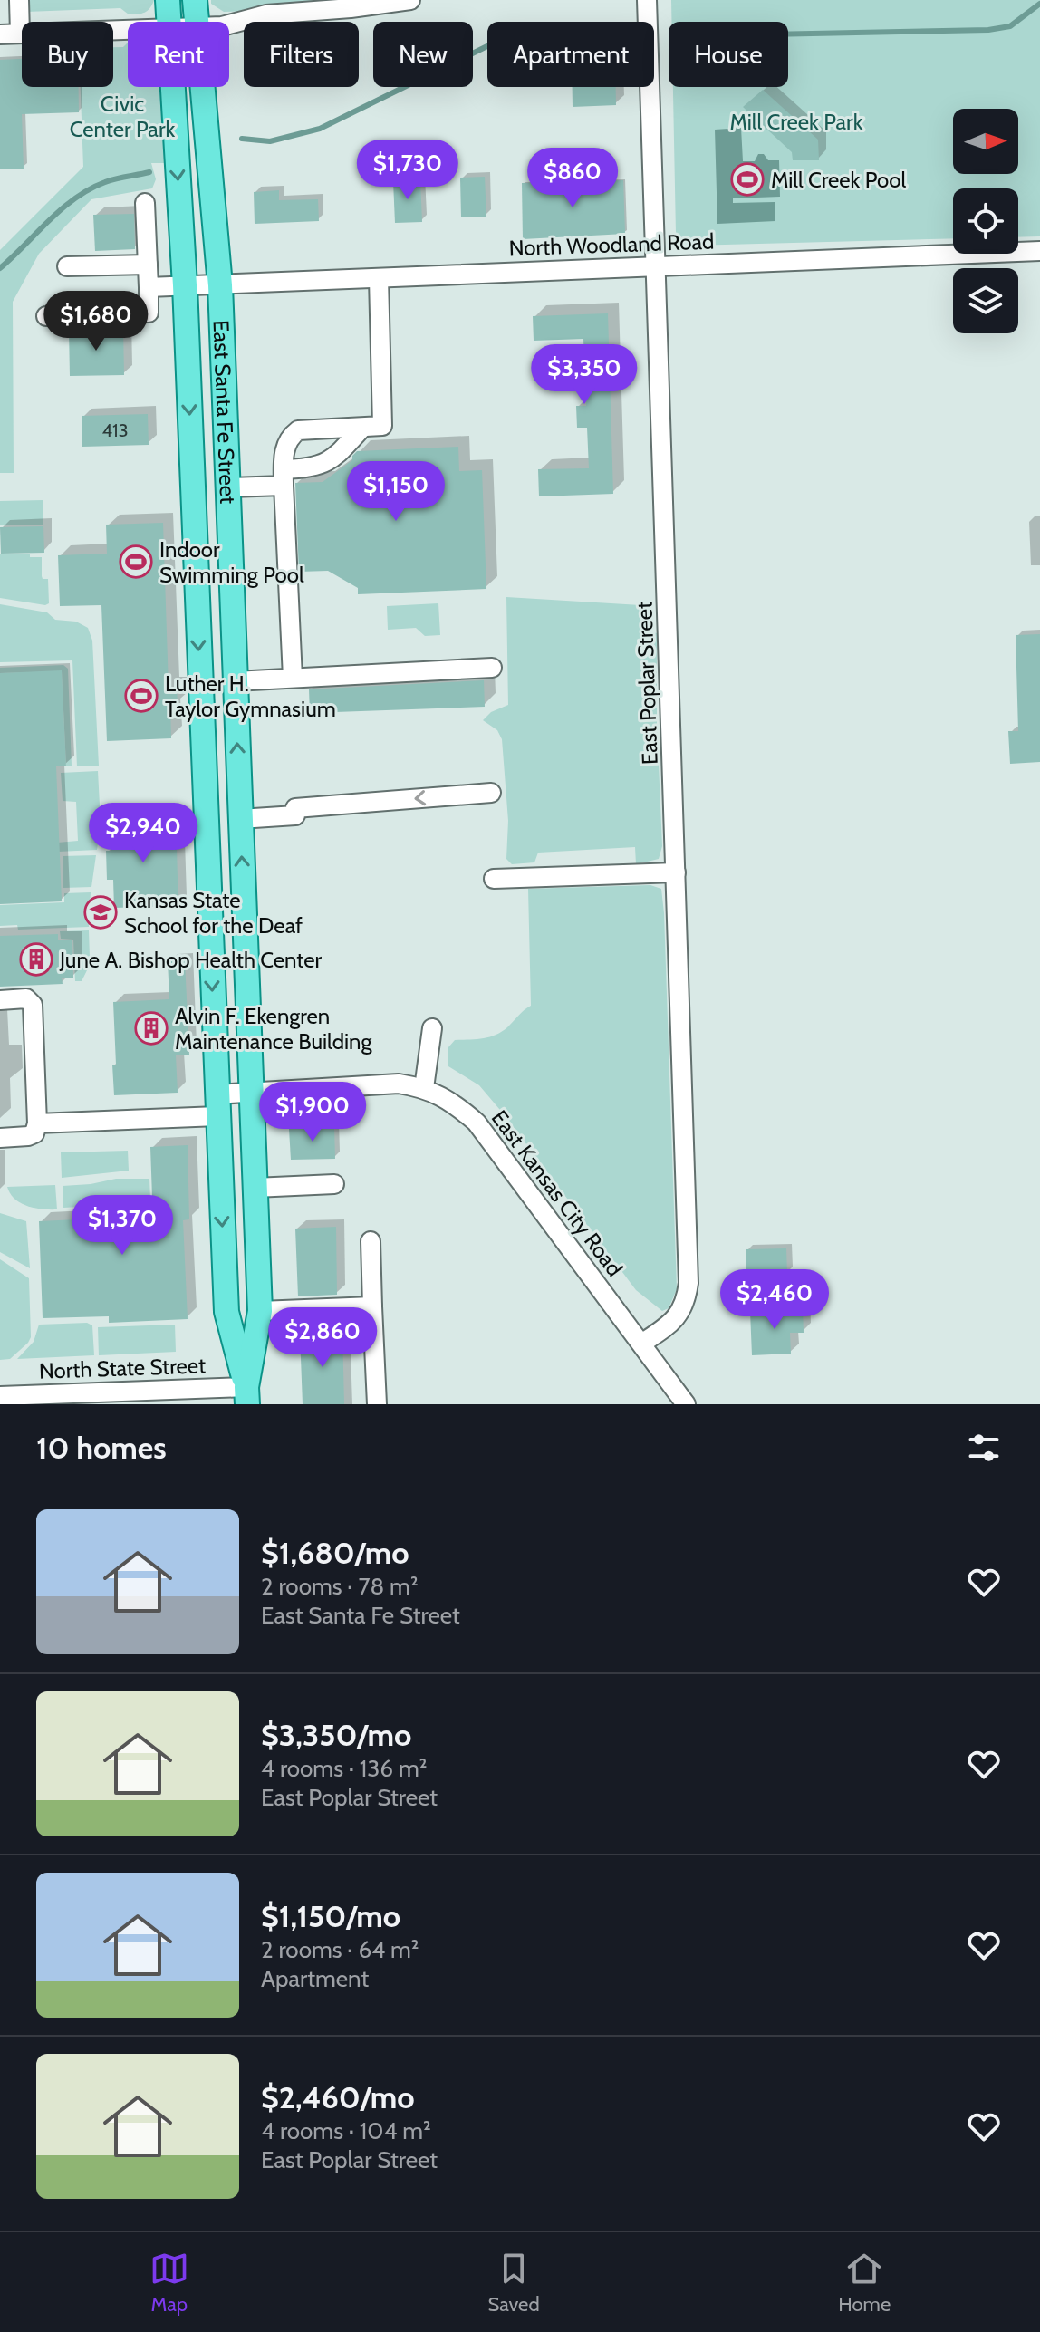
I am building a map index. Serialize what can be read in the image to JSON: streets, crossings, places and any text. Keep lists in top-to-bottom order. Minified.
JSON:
{"streets":{"main road":["East Santa Fe Street"],"street":["North Woodland Road","East Poplar Street","East Kansas City Road","North State Street"]},"crossings":[["North Woodland Road","East Santa Fe Street"],["North Woodland Road","East Poplar Street"],["East Santa Fe Street","East Kansas City Road"],["East Santa Fe Street","North State Street"],["East Poplar Street","East Kansas City Road"]],"parks":["Civic Center Park","Mill Creek Park"],"places":{"sports":["Mill Creek Pool","Indoor Swimming Pool","Luther H. Taylor Gymnasium"],"school or university":["Kansas State School for the Deaf"],"building":["June A. Bishop Health Center","Alvin F. Ekengren Maintenance Building"]},"house_numbers":["413"],"north":"right","page":{"chip":["Buy","Rent","Filters","New","Apartment","House"],"price":["$1,730","$860","$1,680","$3,350","$1,150","$2,940","$1,900","$1,370","$2,460","$2,860"],"heading":"10 homes","list":[{"name":"$1,680/mo","note":"2 rooms · 78 m² · East Santa Fe Street"},{"name":"$3,350/mo","note":"4 rooms · 136 m² · East Poplar Street"},{"name":"$1,150/mo","note":"2 rooms · 64 m² · Apartment"},{"name":"$2,460/mo","note":"4 rooms · 104 m² · East Poplar Street"}],"tabs":["Map","Saved","Home"]}}
